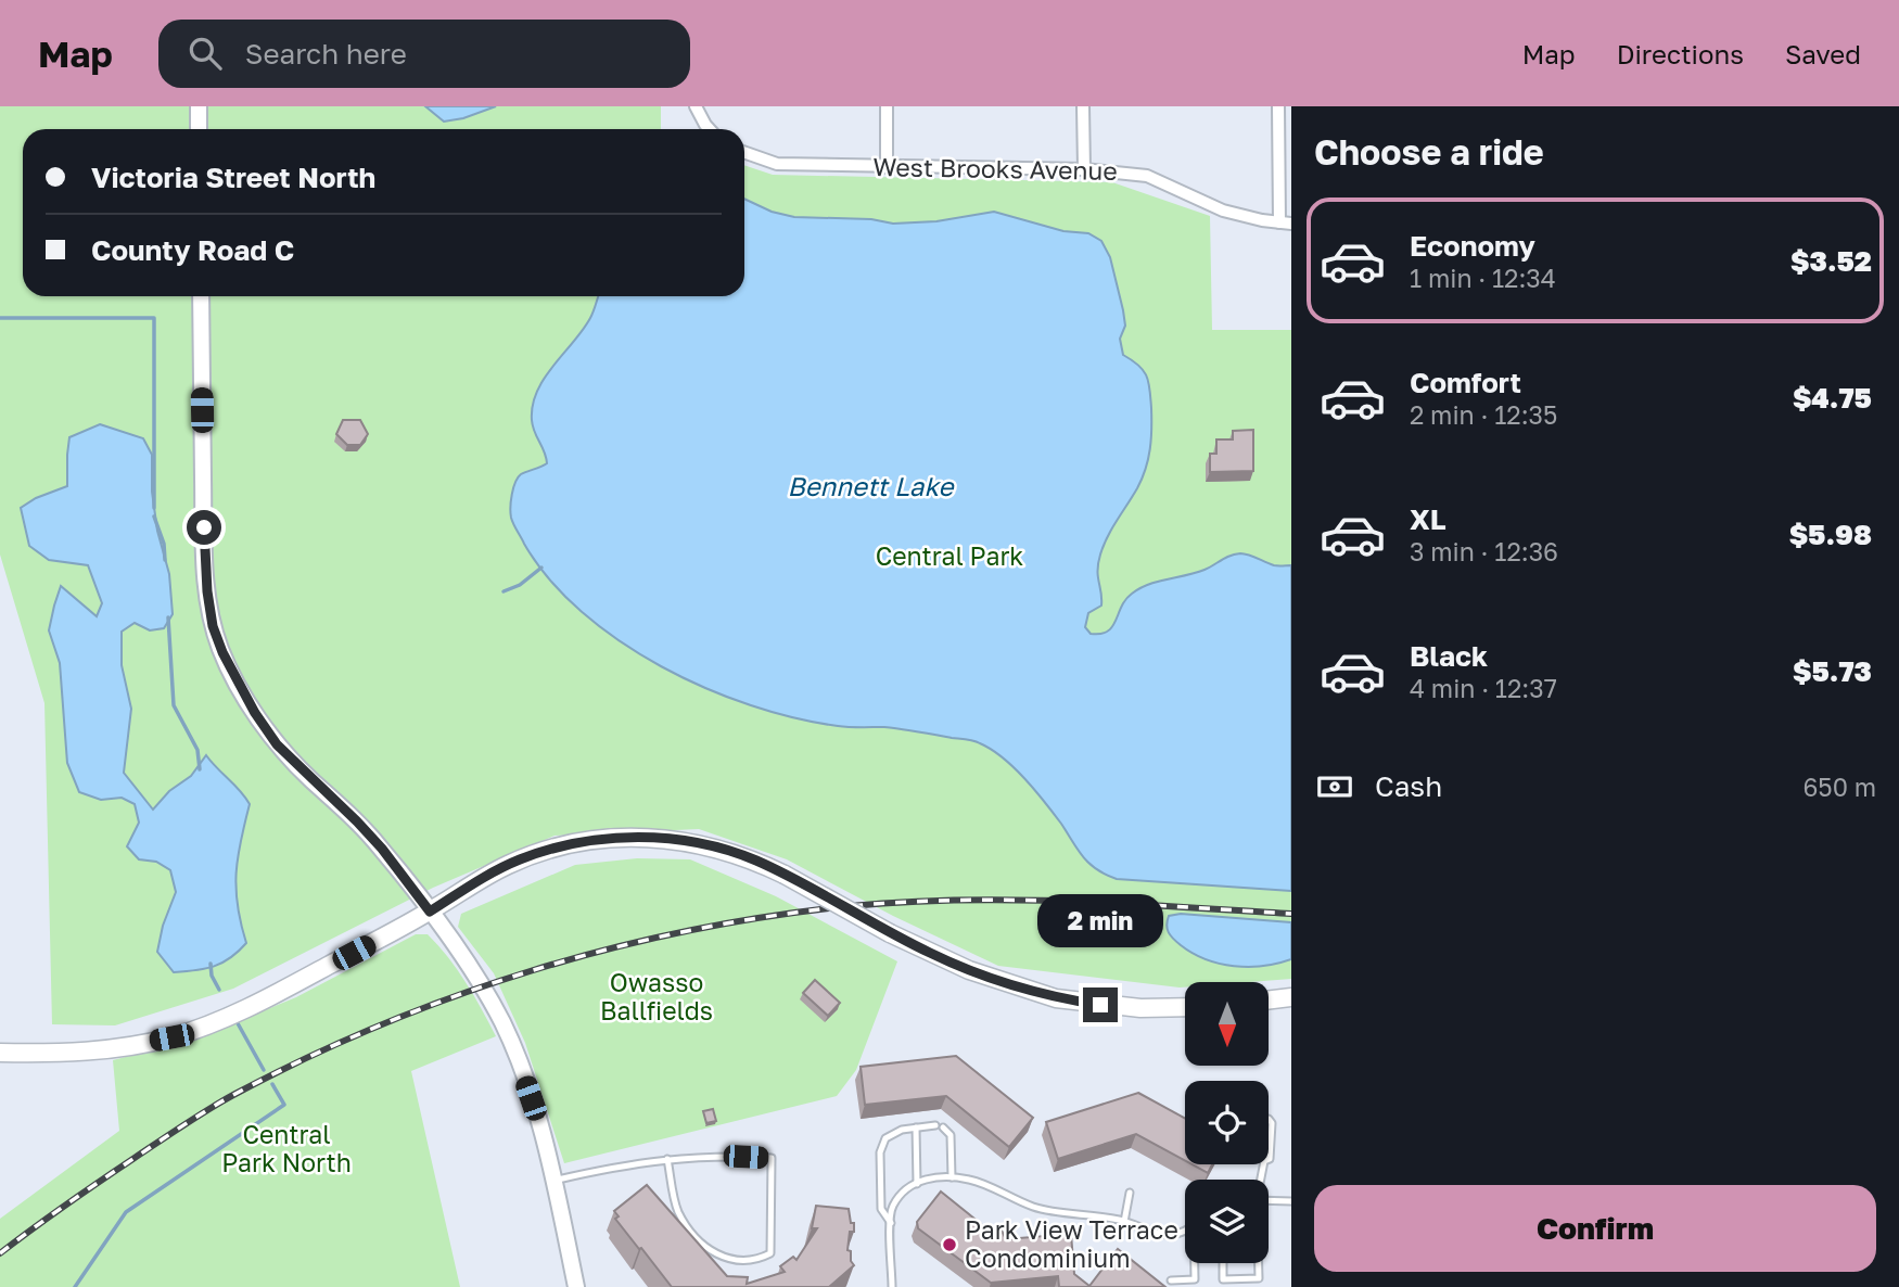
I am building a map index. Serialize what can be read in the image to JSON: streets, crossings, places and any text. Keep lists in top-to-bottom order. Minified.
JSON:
{"streets":{"street":["West Brooks Avenue"]},"water":["Bennett Lake"],"parks":["Central Park","Owasso Ballfields","Central Park North"],"places":["Park View Terrace Condominium"],"north":"bottom","page":{"header":"Map","search":"Search here","nav":["Map","Directions","Saved"],"heading":"Choose a ride","banner":["Victoria Street North","County Road C"],"list":[{"name":"Economy","note":"1 min · 12:34","value":"$3.52"},{"name":"Comfort","note":"2 min · 12:35","value":"$4.75"},{"name":"XL","note":"3 min · 12:36","value":"$5.98"},{"name":"Black","note":"4 min · 12:37","value":"$5.73"}],"pay":["Cash","650 m"],"bubble":"2 min","buttons":"Confirm"}}
